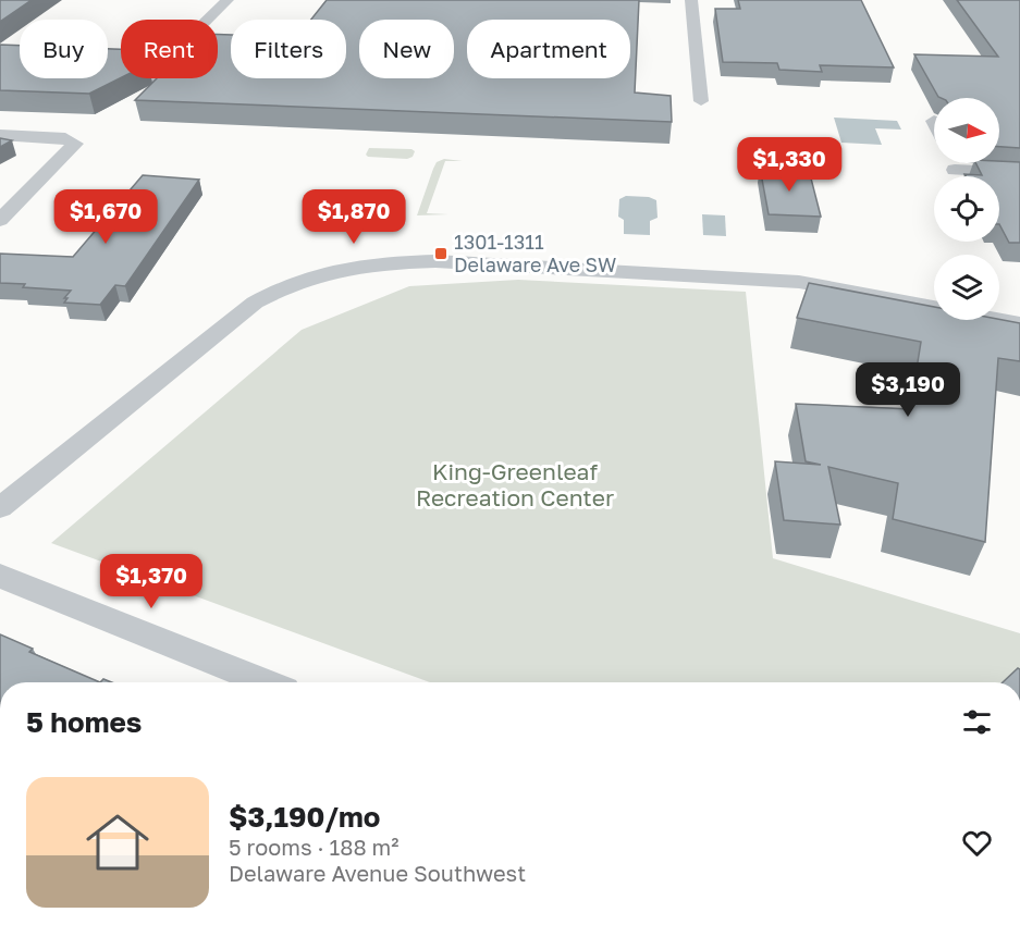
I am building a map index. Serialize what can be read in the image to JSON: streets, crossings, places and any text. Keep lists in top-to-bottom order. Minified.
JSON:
{"parks":["King-Greenleaf Recreation Center"],"places":{"transit":["1301-1311 Delaware Ave SW"]},"north":"right","page":{"chip":["Buy","Rent","Filters","New","Apartment"],"price":["$1,330","$1,670","$1,870","$3,190","$1,370"],"heading":"5 homes","list":[{"name":"$3,190/mo","note":"5 rooms · 188 m² · Delaware Avenue Southwest"}]}}
